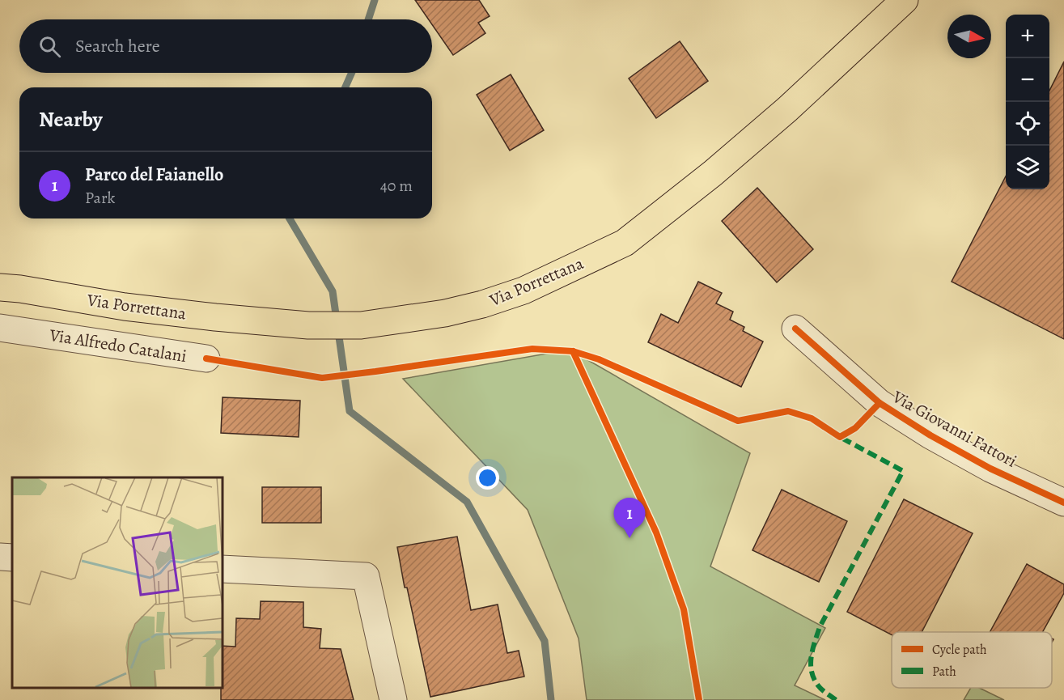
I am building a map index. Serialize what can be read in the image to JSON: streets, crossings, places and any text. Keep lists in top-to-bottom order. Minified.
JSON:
{"streets":{"main road":["Via Porrettana"],"street":["Via Alfredo Catalani","Via Giovanni Fattori"]},"legend":["Cycle path","Path"],"north":"right","page":{"map_buttons":["+","−"],"search":"Search here","heading":"Nearby","list":[{"mark":"1","name":"Parco del Faianello","note":"Park","value":"40 m"}],"pins":"1"}}
